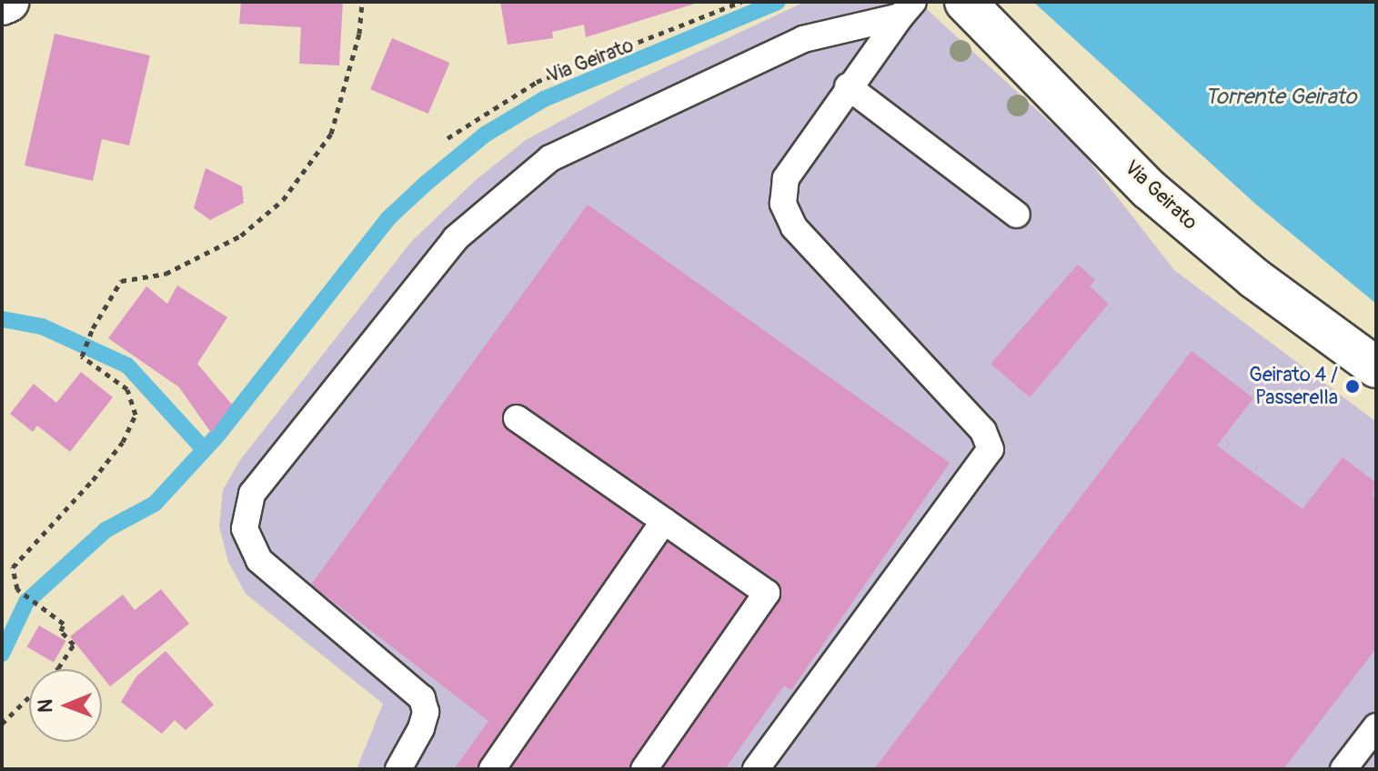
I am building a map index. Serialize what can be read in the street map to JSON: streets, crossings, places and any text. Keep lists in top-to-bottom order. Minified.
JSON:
{"streets":{"street":["Via Geirato"]},"water":["Torrente Geirato"],"places":["Geirato 4 / Passerella"],"north":"left"}
